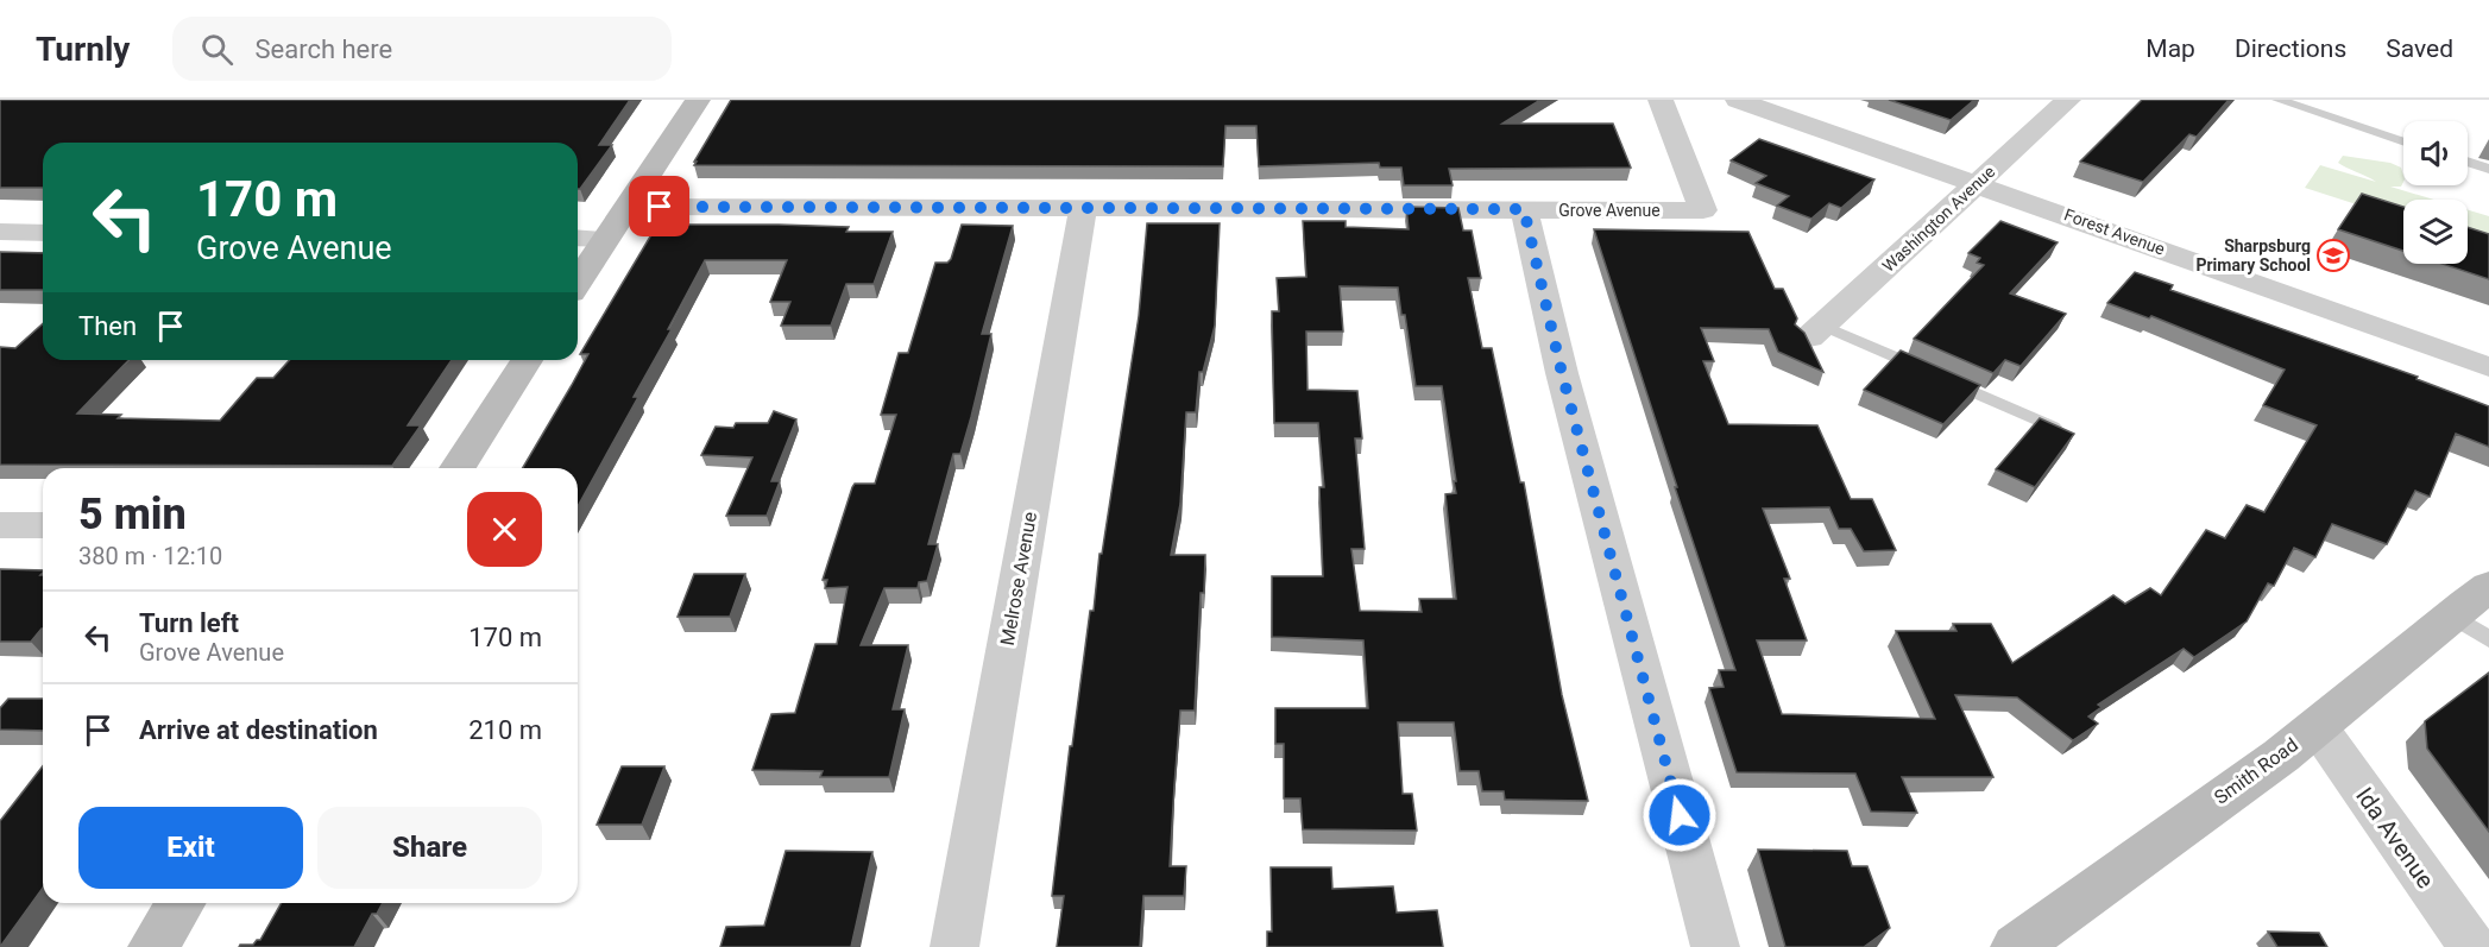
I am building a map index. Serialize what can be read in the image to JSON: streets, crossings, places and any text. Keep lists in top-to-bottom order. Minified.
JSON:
{"streets":{"street":["Grove Avenue","Washington Avenue","Forest Avenue","Melrose Avenue","Smith Road","Ida Avenue"]},"crossings":[["Grove Avenue","Melrose Avenue"],["Washington Avenue","Forest Avenue"],["Smith Road","Ida Avenue"]],"places":{"school or university":["Sharpsburg Primary School"]},"page":{"header":"Turnly","search":"Search here","nav":["Map","Directions","Saved"],"turn":["170 m","Grove Avenue"],"then":"Then","heading":["5 min","380 m · 12:10"],"list":[{"name":"Turn left","note":"Grove Avenue","value":"170 m"},{"name":"Arrive at destination","value":"210 m"}],"buttons":["Exit","Share"]}}
